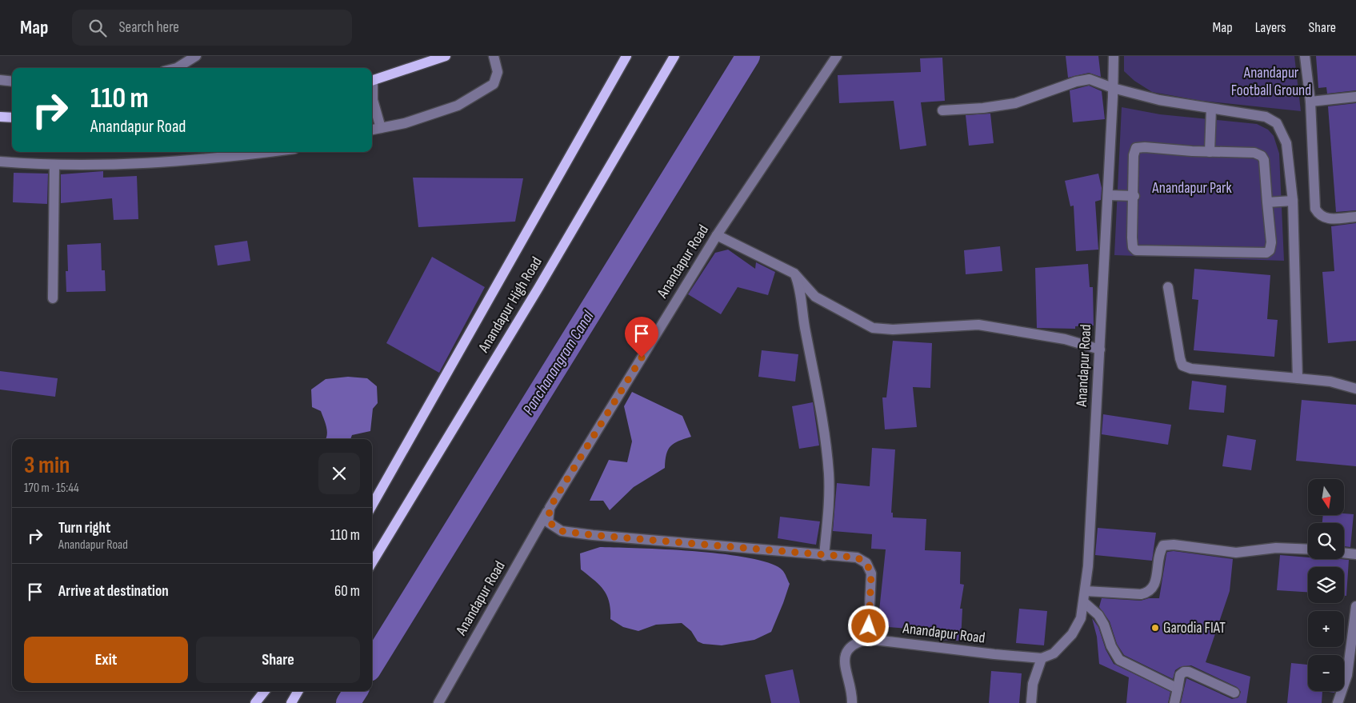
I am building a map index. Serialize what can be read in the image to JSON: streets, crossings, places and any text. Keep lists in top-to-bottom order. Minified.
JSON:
{"streets":{"main road":["Anandapur High Road"],"street":["Anandapur Road"]},"water":["Panchanangram Canal"],"parks":["Anandapur Football Ground","Anandapur Park"],"places":["Garodia FIAT"],"north":"bottom","page":{"header":"Map","search":"Search here","nav":["Map","Layers","Share"],"turn":["110 m","Anandapur Road"],"heading":["3 min","170 m · 15:44"],"map_buttons":["+","−"],"list":[{"name":"Turn right","note":"Anandapur Road","value":"110 m"},{"name":"Arrive at destination","value":"60 m"}],"buttons":["Exit","Share"]}}
